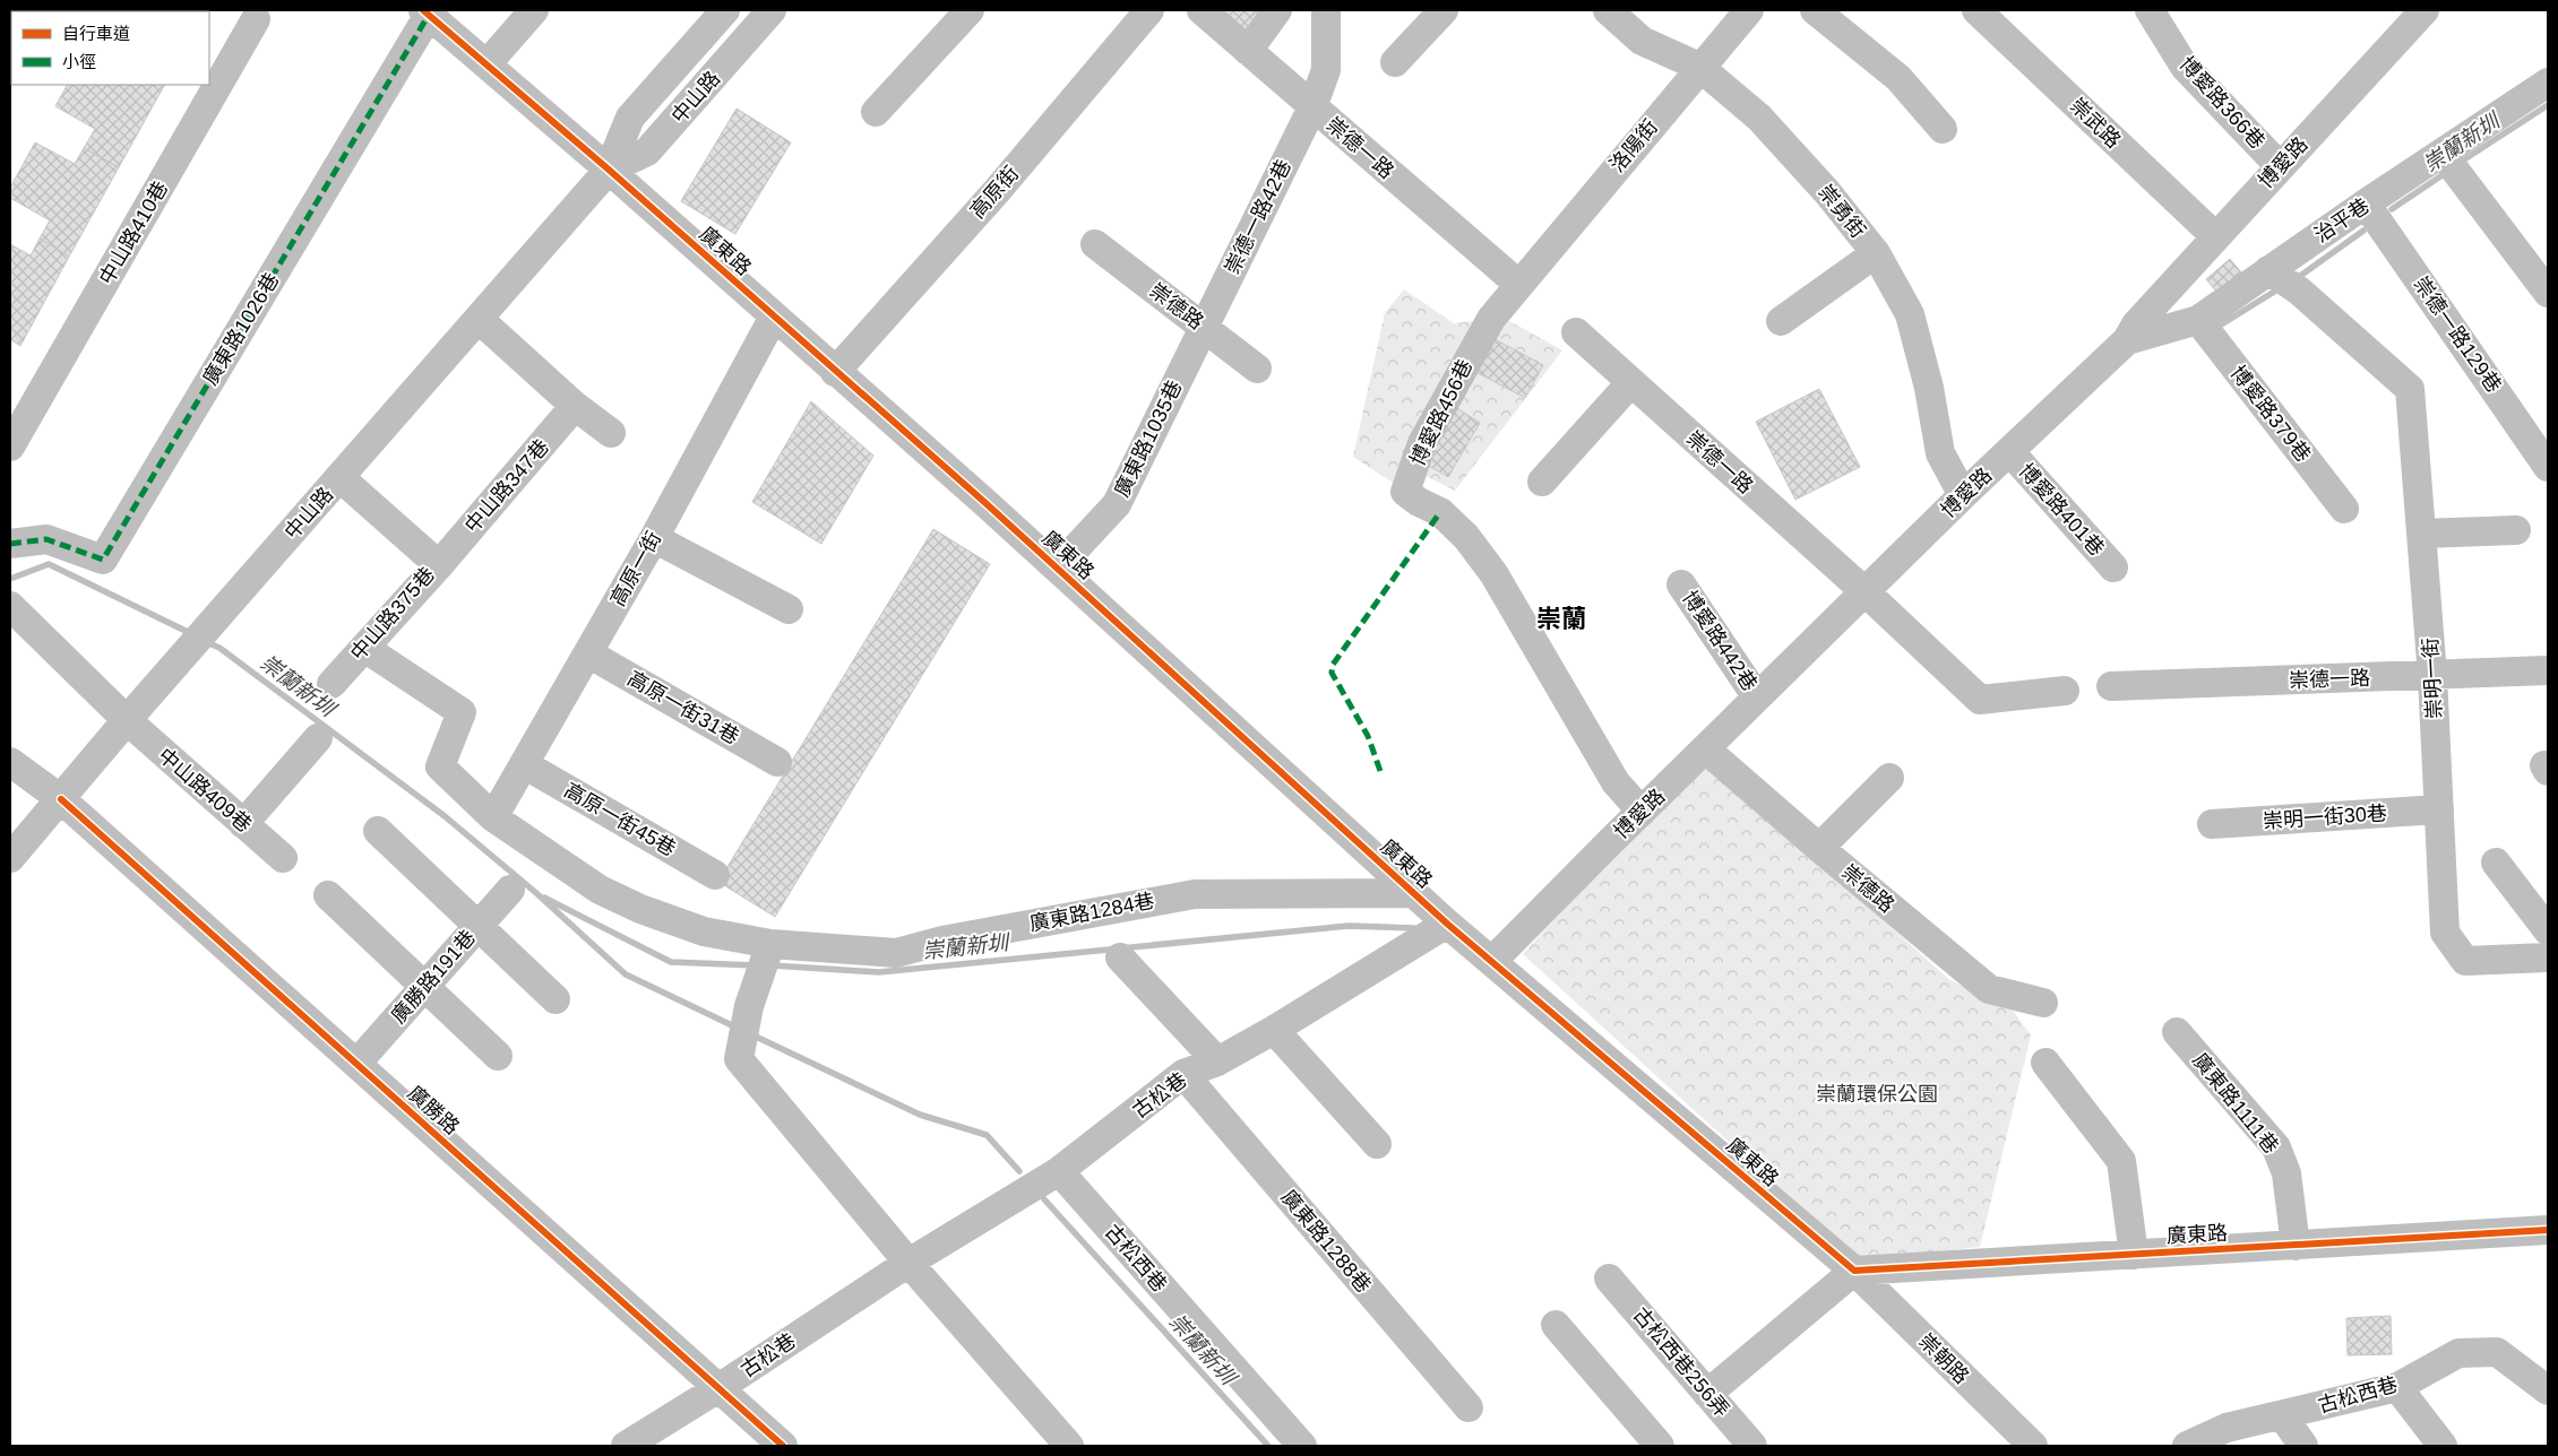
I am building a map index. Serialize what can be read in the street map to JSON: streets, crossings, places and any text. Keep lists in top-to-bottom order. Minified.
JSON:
{"streets":{"street":["中山路","博愛路366巷","崇武路","洛陽街","崇德一路","博愛路","高原街","崇勇街","崇德一路42巷","治平巷","中山路410巷","廣東路","崇德路","廣東路1026巷","崇德一路129巷","博愛路456巷","博愛路379巷","廣東路1035巷","中山路347巷","博愛路401巷","高原一街","中山路375巷","博愛路442巷","崇明一街","高原一街31巷","中山路409巷","崇明一街30巷","高原一街45巷","廣東路1284巷","廣勝路191巷","古松巷","廣東路1111巷","廣勝路","廣東路1288巷","古松西巷","崇朝路","古松西巷256弄"]},"crossings":[["中山路","廣東路"],["中山路","中山路375巷"],["中山路","中山路409巷"],["中山路","廣勝路"],["博愛路366巷","博愛路"],["崇武路","博愛路"],["洛陽街","崇德一路"],["洛陽街","崇勇街"],["洛陽街","博愛路456巷"],["崇德一路","博愛路"],["崇德一路","崇德一路42巷"],["崇德一路","博愛路456巷"],["崇德一路","崇明一街"],["博愛路","崇勇街"],["博愛路","治平巷"],["博愛路","廣東路"],["博愛路","崇德路"],["博愛路","博愛路456巷"],["博愛路","博愛路401巷"],["博愛路","博愛路442巷"],["高原街","廣東路"],["崇德一路42巷","崇德路"],["崇德一路42巷","廣東路1035巷"],["治平巷","崇德一路129巷"],["治平巷","博愛路379巷"],["治平巷","崇明一街"],["廣東路","廣東路1026巷"],["廣東路","廣東路1035巷"],["廣東路","高原一街"],["廣東路","廣東路1284巷"],["廣東路","古松巷"],["廣東路","廣東路1111巷"],["廣東路","崇朝路"],["崇德路","廣東路1035巷"],["中山路347巷","中山路375巷"],["高原一街","高原一街31巷"],["高原一街","高原一街45巷"],["高原一街","廣東路1284巷"],["中山路375巷","廣東路1284巷"],["崇明一街","崇明一街30巷"],["廣勝路191巷","廣勝路"],["古松巷","廣勝路"],["古松巷","廣東路1288巷"],["古松巷","古松西巷"]],"districts":["崇蘭"],"water":["崇蘭新圳"],"parks":["崇蘭環保公園"],"legend":["自行車道","小徑"]}
